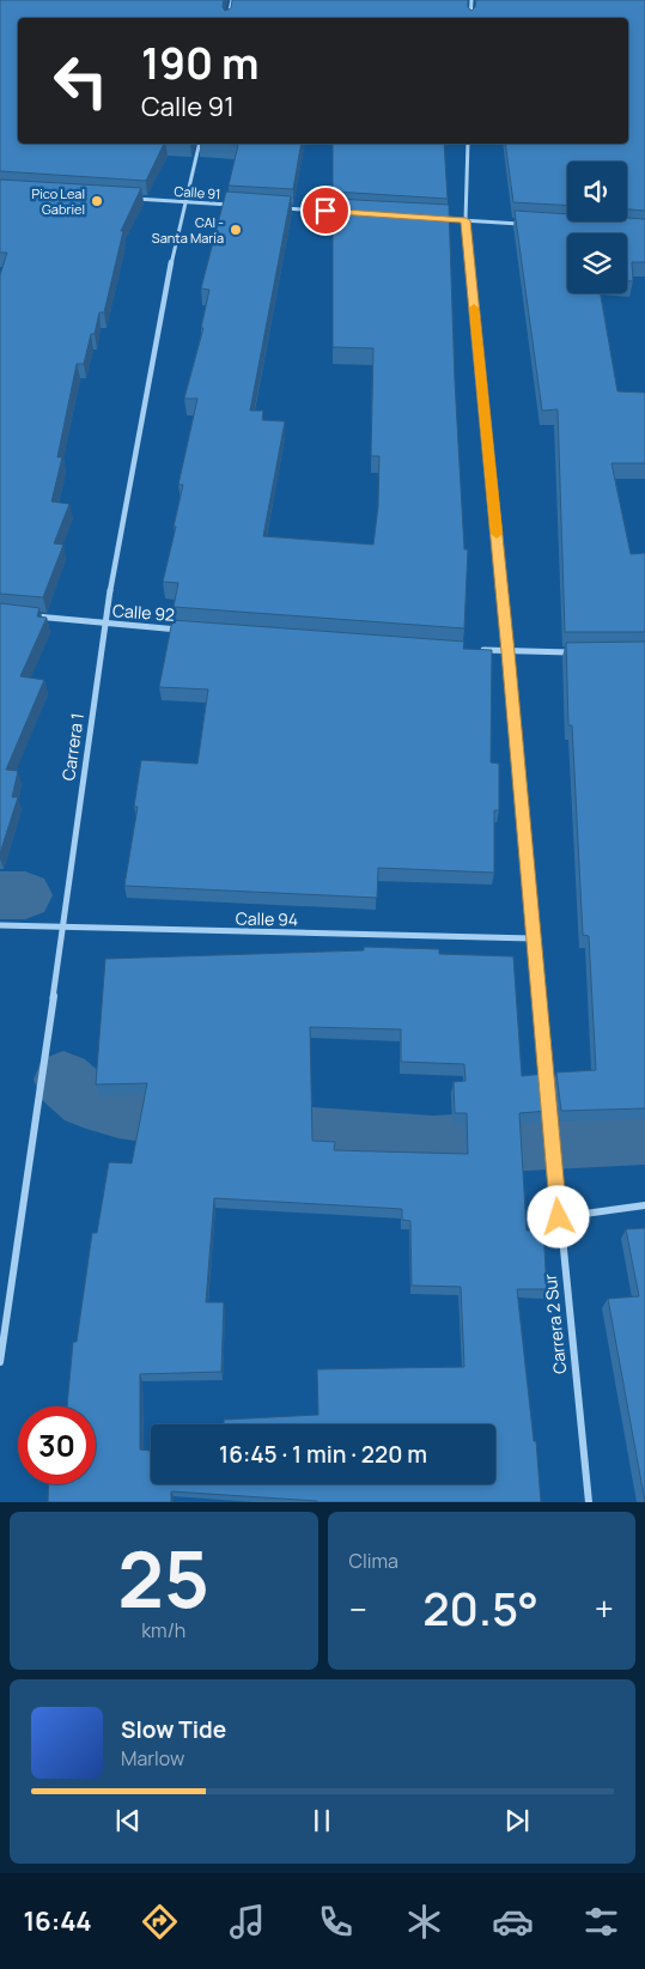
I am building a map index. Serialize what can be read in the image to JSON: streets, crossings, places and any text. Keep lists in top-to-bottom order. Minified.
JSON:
{"streets":{"street":["Calle 91","Calle 92","Carrera 1","Calle 94","Carrera 2 Sur"]},"crossings":[["Calle 91","Carrera 1"],["Calle 92","Carrera 1"],["Carrera 1","Calle 94"],["Calle 94","Carrera 2 Sur"]],"places":["Pico Leal Gabriel","CAI - Santa María"],"page":{"turn":["190 m","Calle 91"],"limit":"30","trip":"16:45 · 1 min · 220 m","tile":[["25","km/h"],"Clima"],"heat":["−","20.5°","+"],"song":["Slow Tide","Marlow"],"tabs":"16:44"}}
